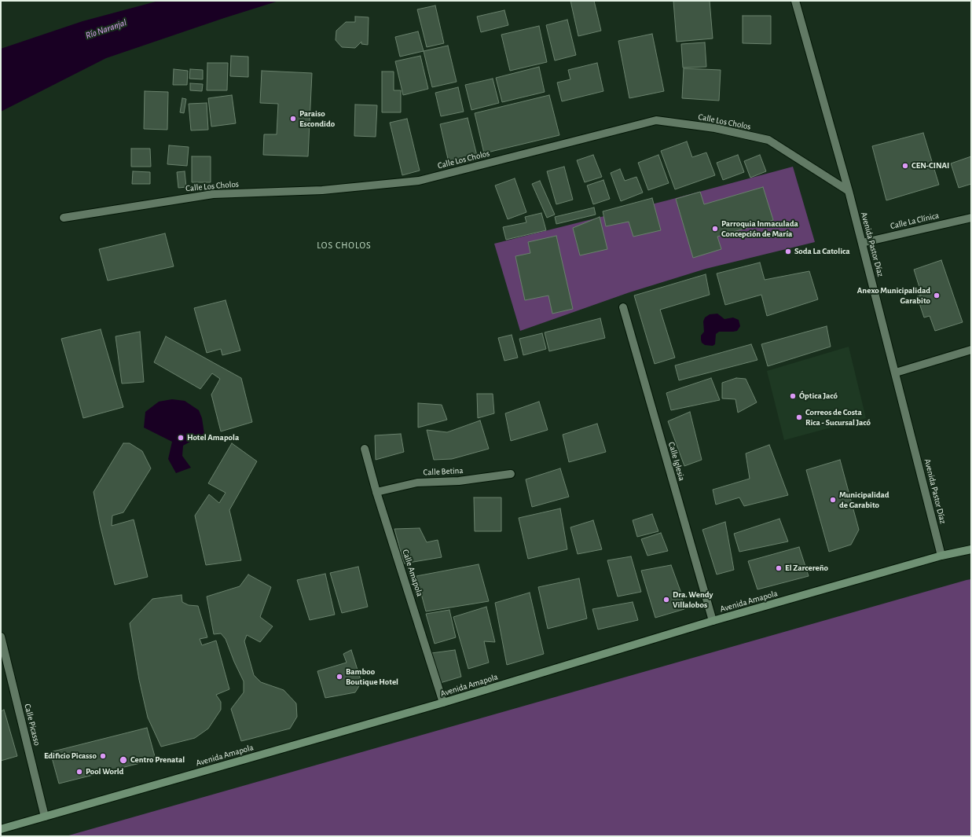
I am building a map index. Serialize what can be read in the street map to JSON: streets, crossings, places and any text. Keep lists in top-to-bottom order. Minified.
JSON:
{"streets":{"street":["Calle Los Cholos","Calle La Clínica","Avenida Pastor Díaz","Calle Iglesia","Calle Betina","Calle Amapola","Avenida Amapola","Calle Picasso"]},"crossings":[["Calle Los Cholos","Avenida Pastor Díaz"],["Calle La Clínica","Avenida Pastor Díaz"],["Avenida Pastor Díaz","Avenida Amapola"],["Calle Iglesia","Avenida Amapola"],["Calle Betina","Calle Amapola"],["Calle Amapola","Avenida Amapola"],["Avenida Amapola","Calle Picasso"]],"districts":["LOS CHOLOS"],"water":["Río Naranjal"],"places":["Paraiso Escondido","CEN-CINAI","Parroquia Inmaculada Concepción de María","Soda La Catolica","Anexo Municipalidad Garabito","Óptica Jacó","Correos de Costa Rica - Sucursal Jacó","Hotel Amapola","Municipalidad de Garabito","El Zarcereño","Dra. Wendy Villalobos","Bamboo Boutique Hotel","Edificio Picasso","Centro Prenatal","Pool World"]}
